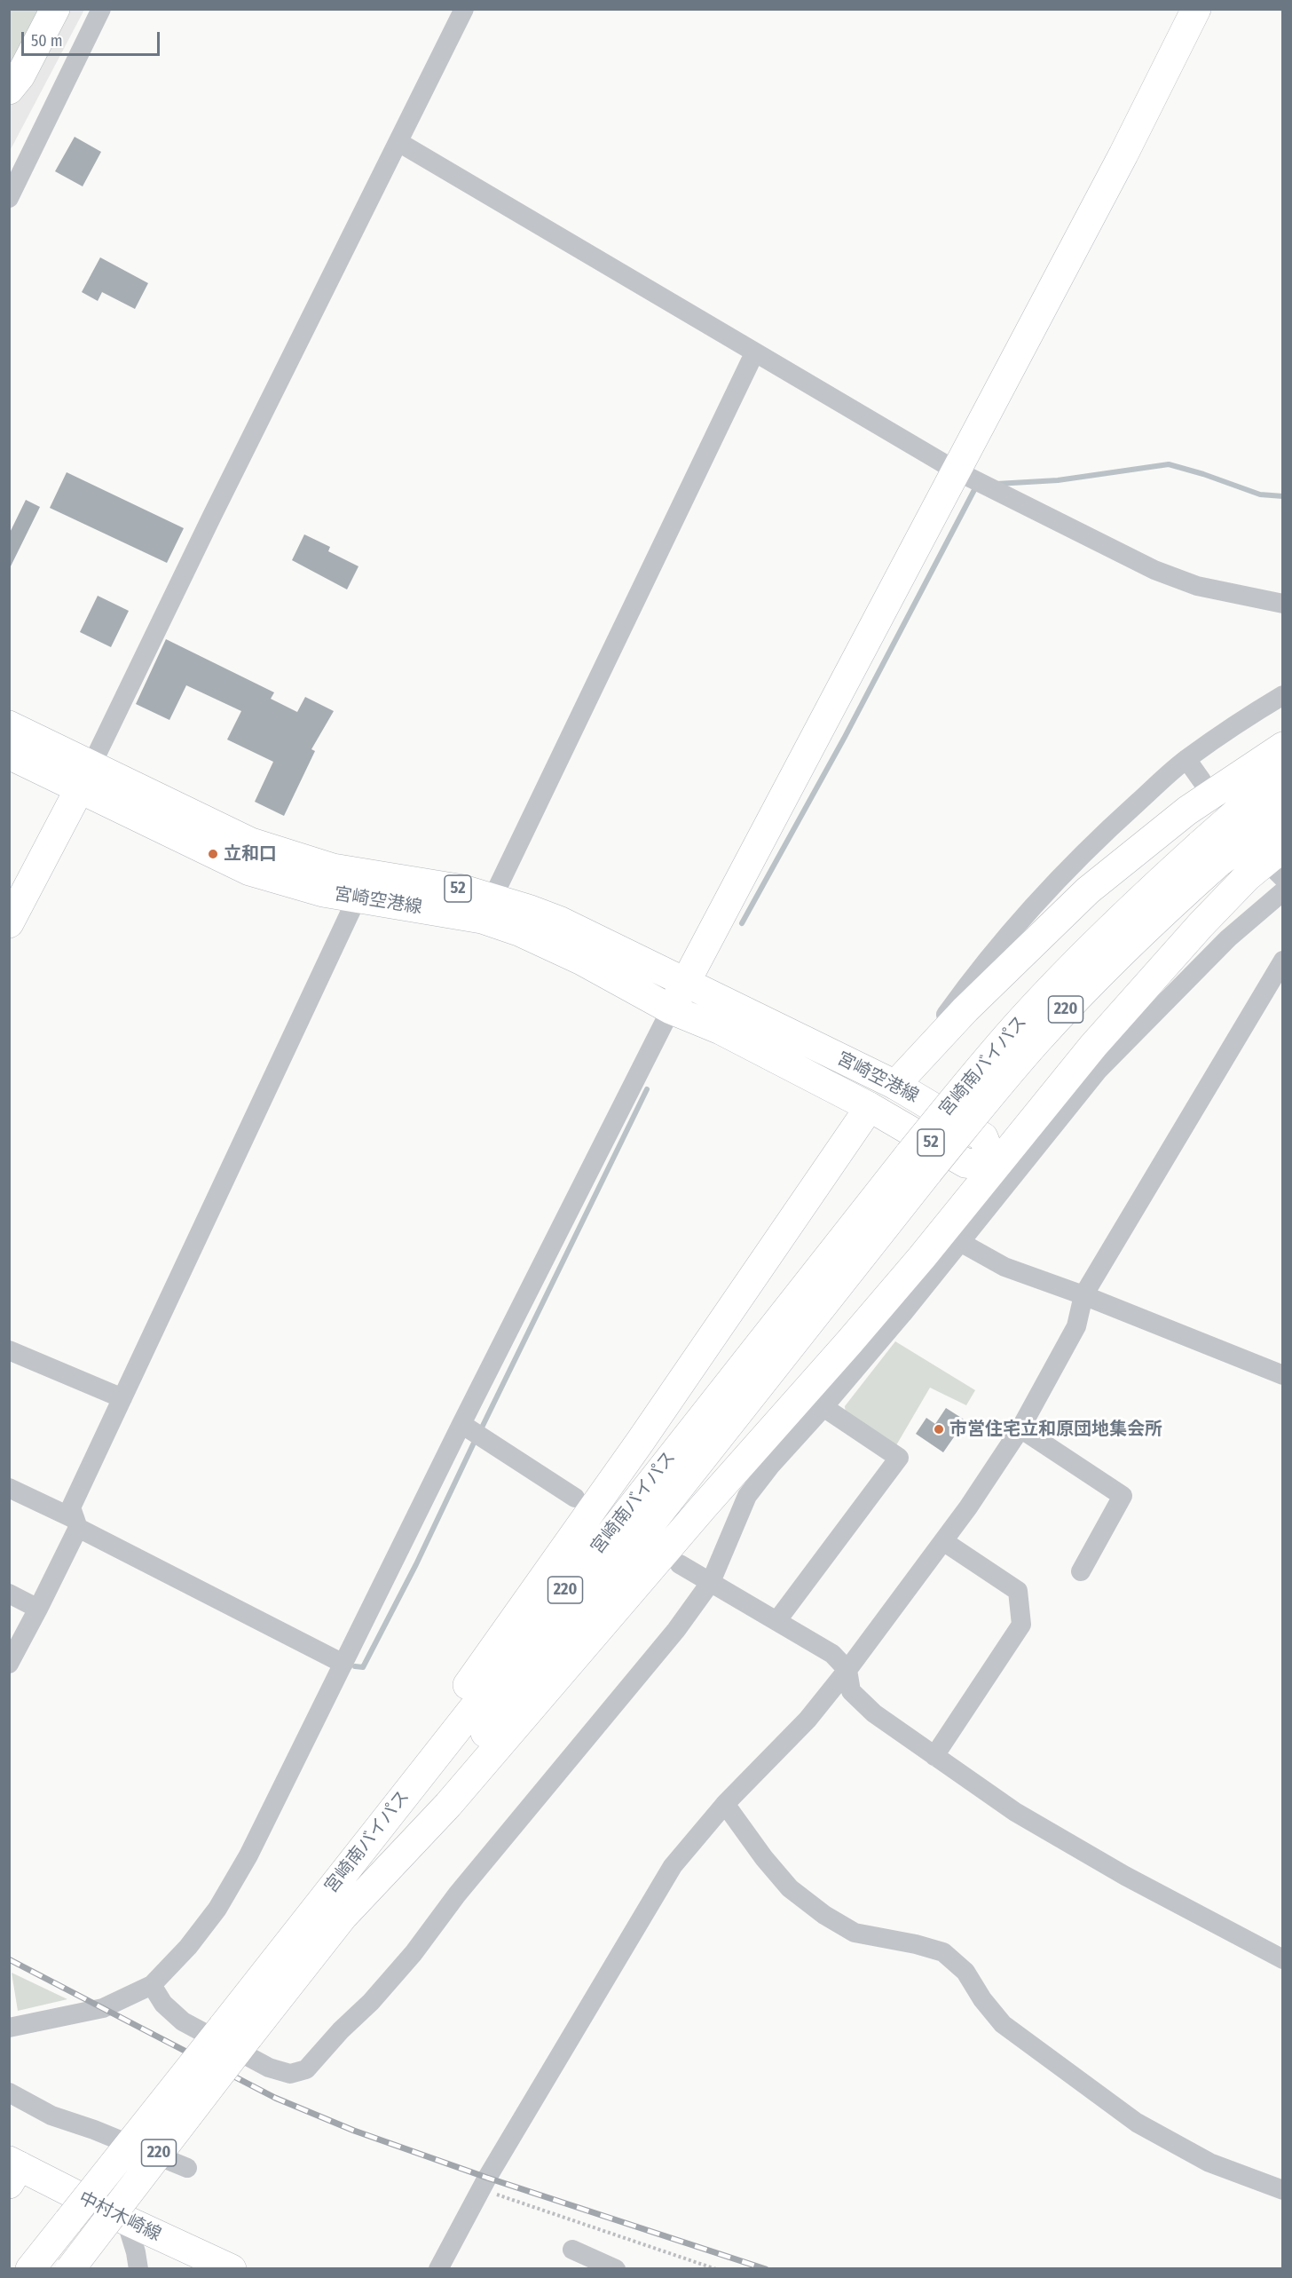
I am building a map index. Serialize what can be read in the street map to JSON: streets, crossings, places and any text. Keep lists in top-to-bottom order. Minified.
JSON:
{"streets":{"main road":["52","宮崎空港線","220","宮崎南バイパス","中村木崎線"]},"crossings":[["宮崎空港線","220"],["220","宮崎南バイパス"]],"places":["立和口","市営住宅立和原団地集会所"],"scale_bar":"50 m"}
